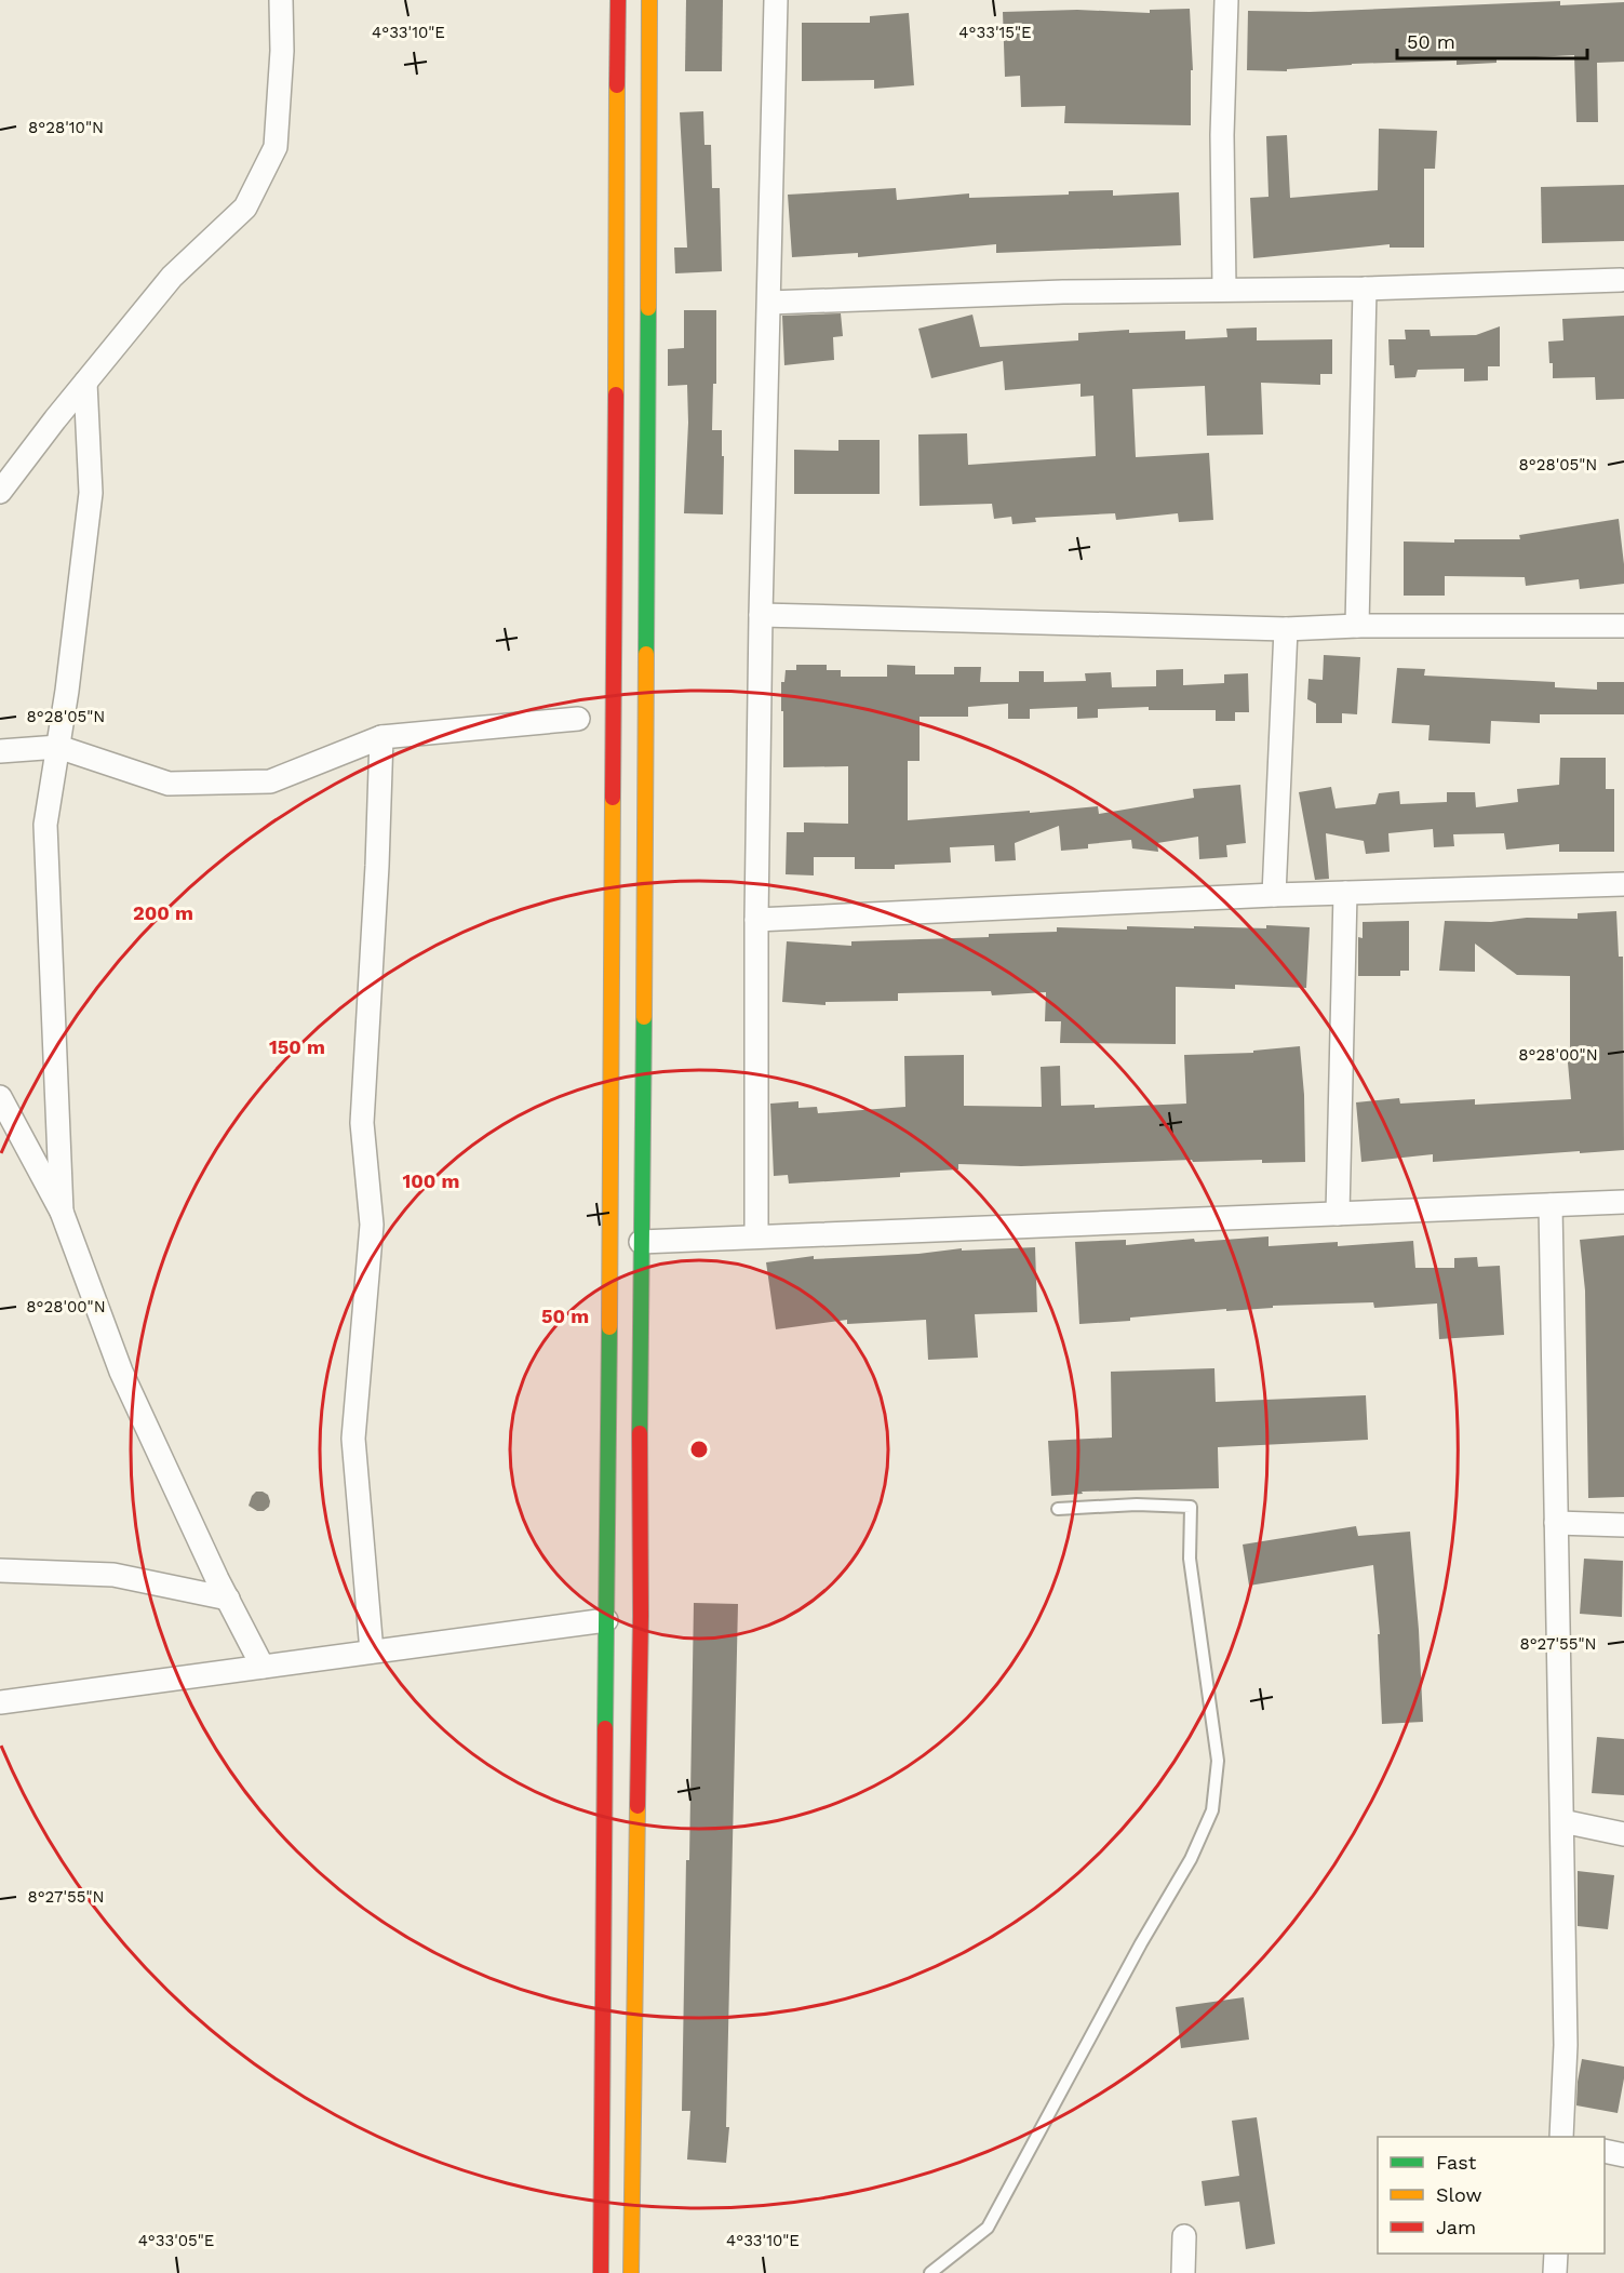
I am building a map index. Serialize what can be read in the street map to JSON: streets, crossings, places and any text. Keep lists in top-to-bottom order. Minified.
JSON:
{"legend":["Fast","Slow","Jam"],"scale_bar":"50 m","coordinates":["4°33'10\"E","4°33'15\"E","8°28'10\"N","8°28'05\"N","8°28'00\"N","8°27'55\"N","4°33'05\"E"],"rings":["200 m","150 m","100 m","50 m"]}
